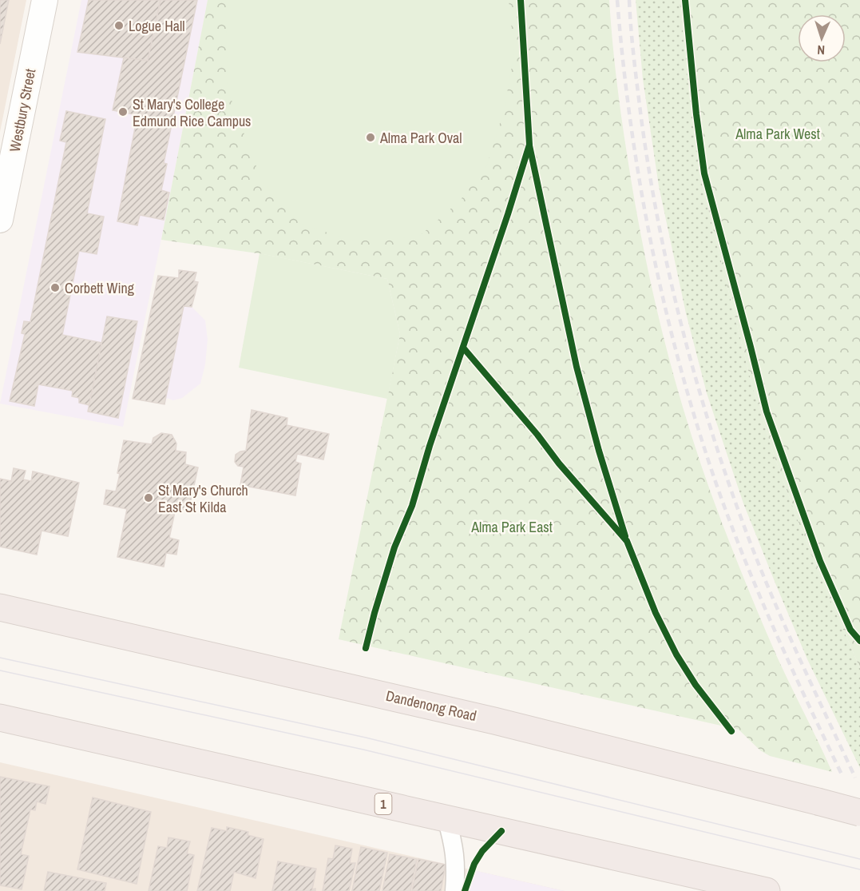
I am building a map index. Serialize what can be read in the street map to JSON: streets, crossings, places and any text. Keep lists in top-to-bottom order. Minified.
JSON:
{"streets":{"highway":["Dandenong Road","1"],"street":["Westbury Street"]},"parks":["Alma Park West","Alma Park East"],"places":["Logue Hall","St Mary's College Edmund Rice Campus","Alma Park Oval","Corbett Wing","St Mary's Church East St Kilda"],"north":"bottom"}
